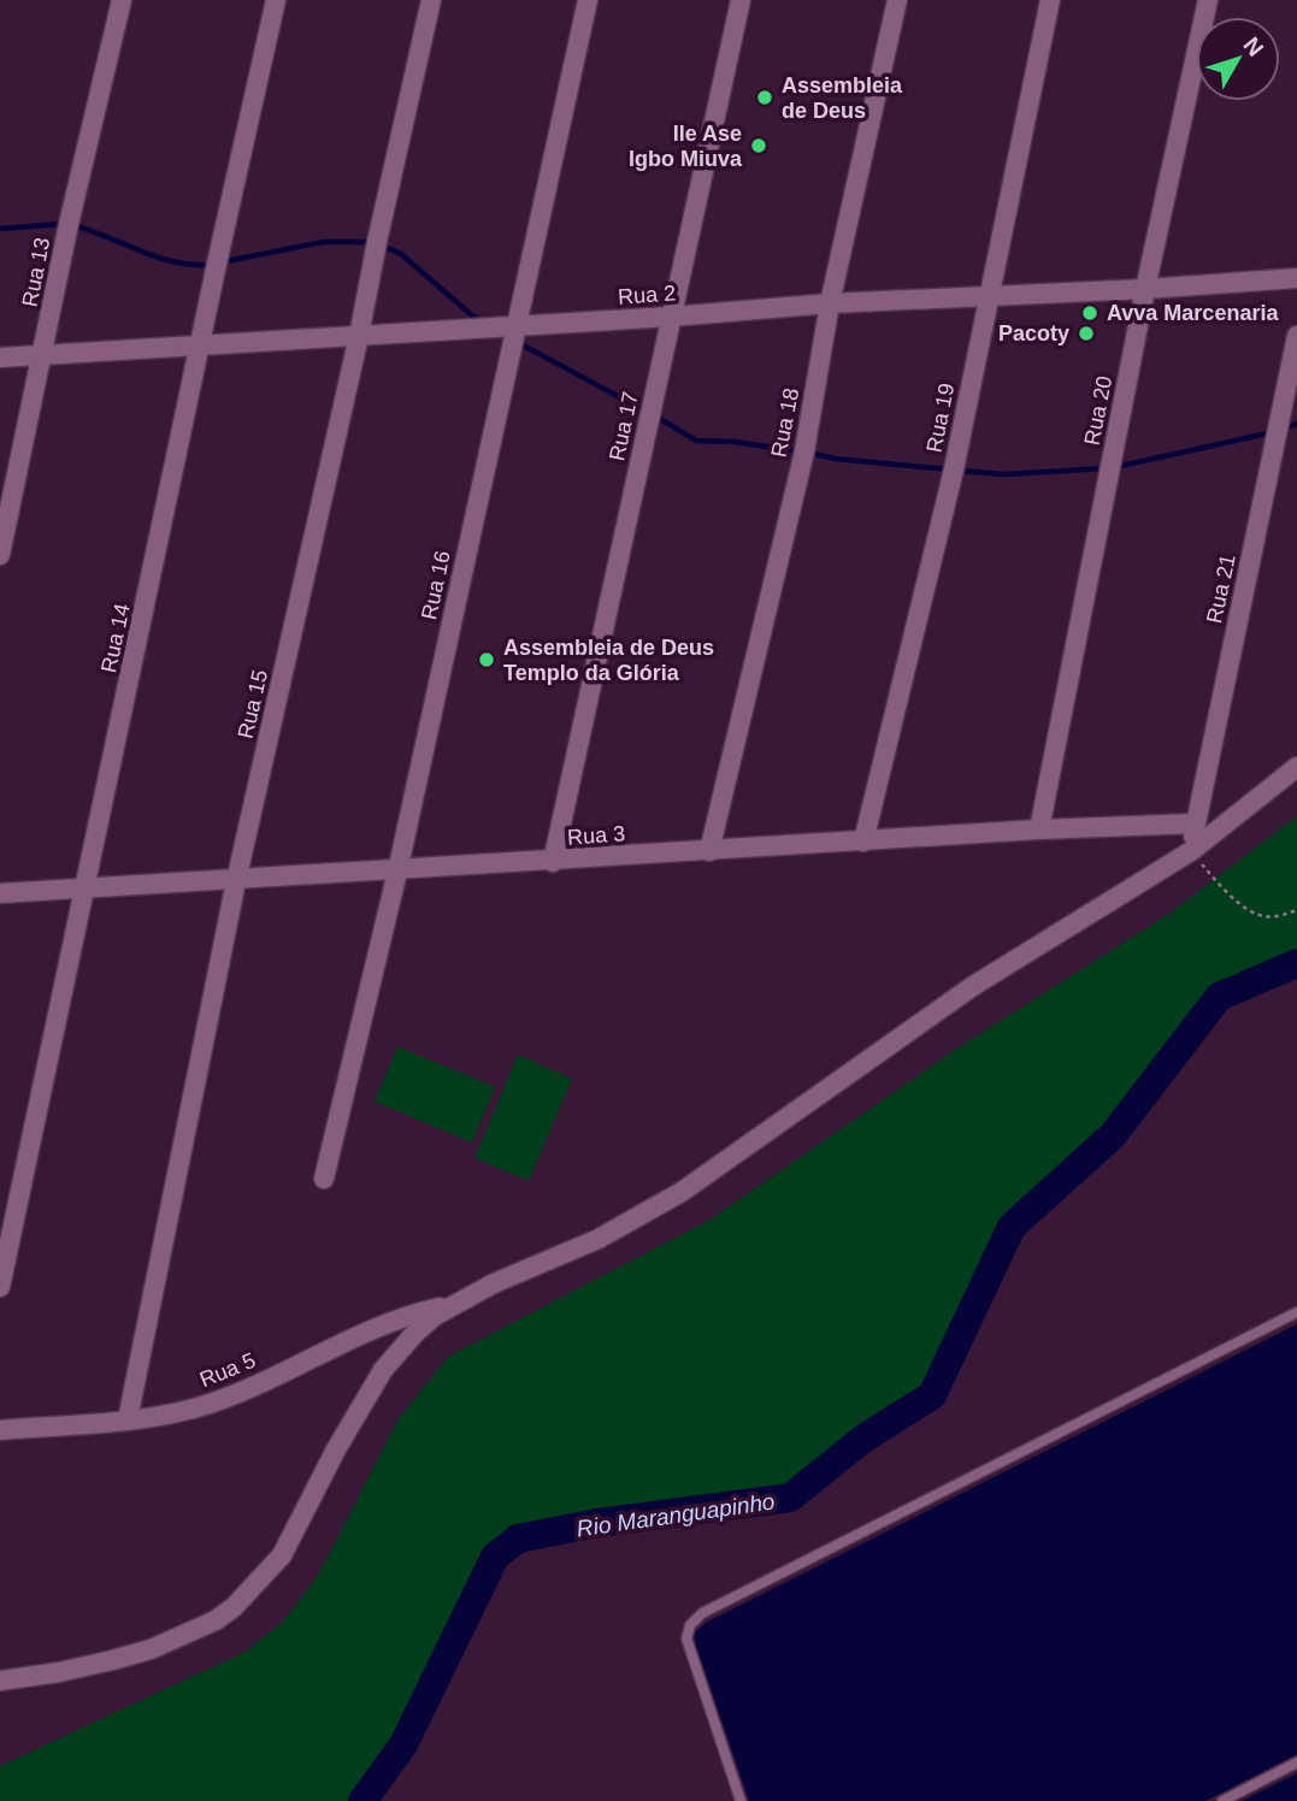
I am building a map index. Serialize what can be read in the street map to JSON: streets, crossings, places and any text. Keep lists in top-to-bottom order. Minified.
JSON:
{"streets":{"street":["Rua 13","Rua 2","Rua 20","Rua 19","Rua 18","Rua 17","Rua 16","Rua 21","Rua 14","Rua 15","Rua 3","Rua 5"]},"crossings":[["Rua 13","Rua 2"],["Rua 2","Rua 20"],["Rua 2","Rua 19"],["Rua 2","Rua 18"],["Rua 2","Rua 17"],["Rua 2","Rua 16"],["Rua 2","Rua 14"],["Rua 2","Rua 15"],["Rua 20","Rua 3"],["Rua 19","Rua 3"],["Rua 18","Rua 3"],["Rua 17","Rua 3"],["Rua 16","Rua 3"],["Rua 21","Rua 3"],["Rua 14","Rua 3"],["Rua 15","Rua 3"],["Rua 15","Rua 5"]],"water":["Rio Maranguapinho"],"places":["Assembleia de Deus","Ile Ase Igbo Miuva","Avva Marcenaria","Pacoty","Assembleia de Deus Templo da Glória"],"north":"top right"}
